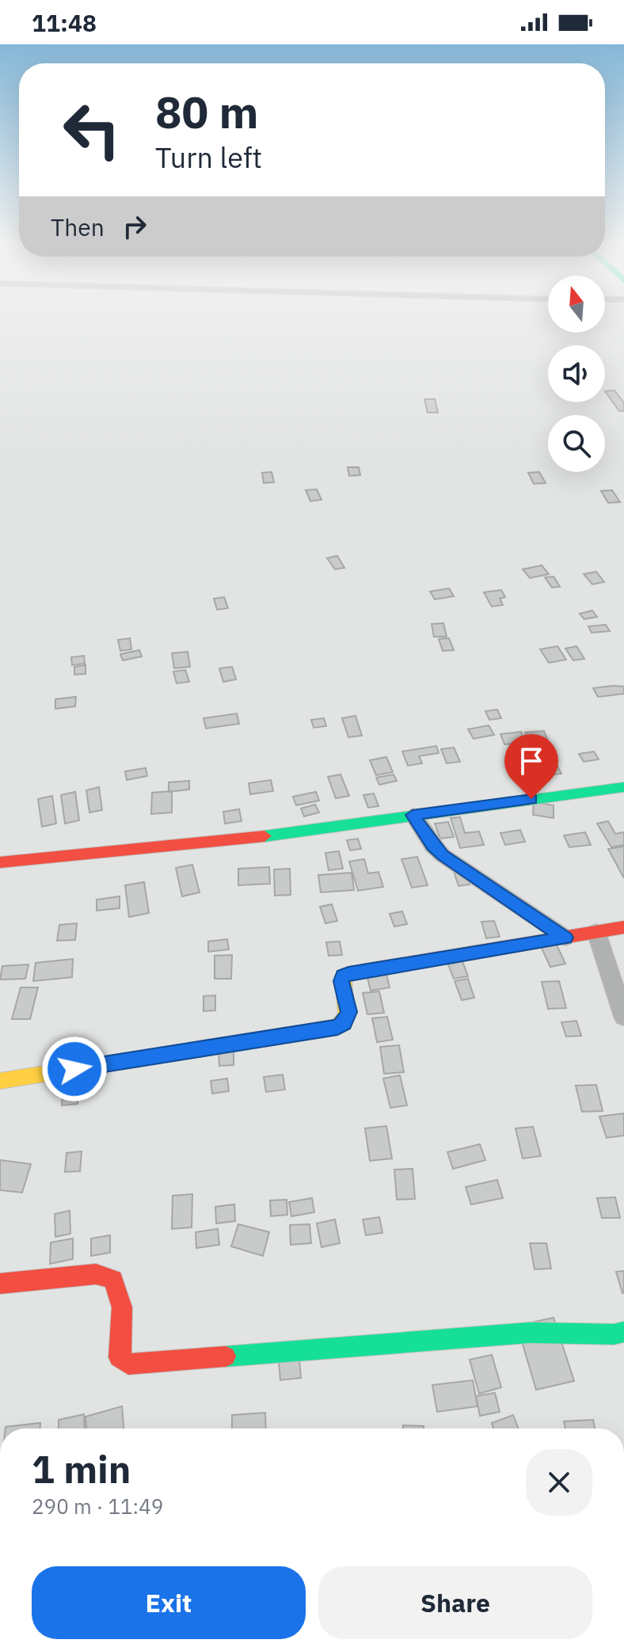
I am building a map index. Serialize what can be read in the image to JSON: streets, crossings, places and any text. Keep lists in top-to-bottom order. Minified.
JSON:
{"north":"top","page":{"status":"11:48","turn":["80 m","Turn left"],"then":"Then","heading":["1 min","290 m · 11:49"],"buttons":["Exit","Share"]}}
